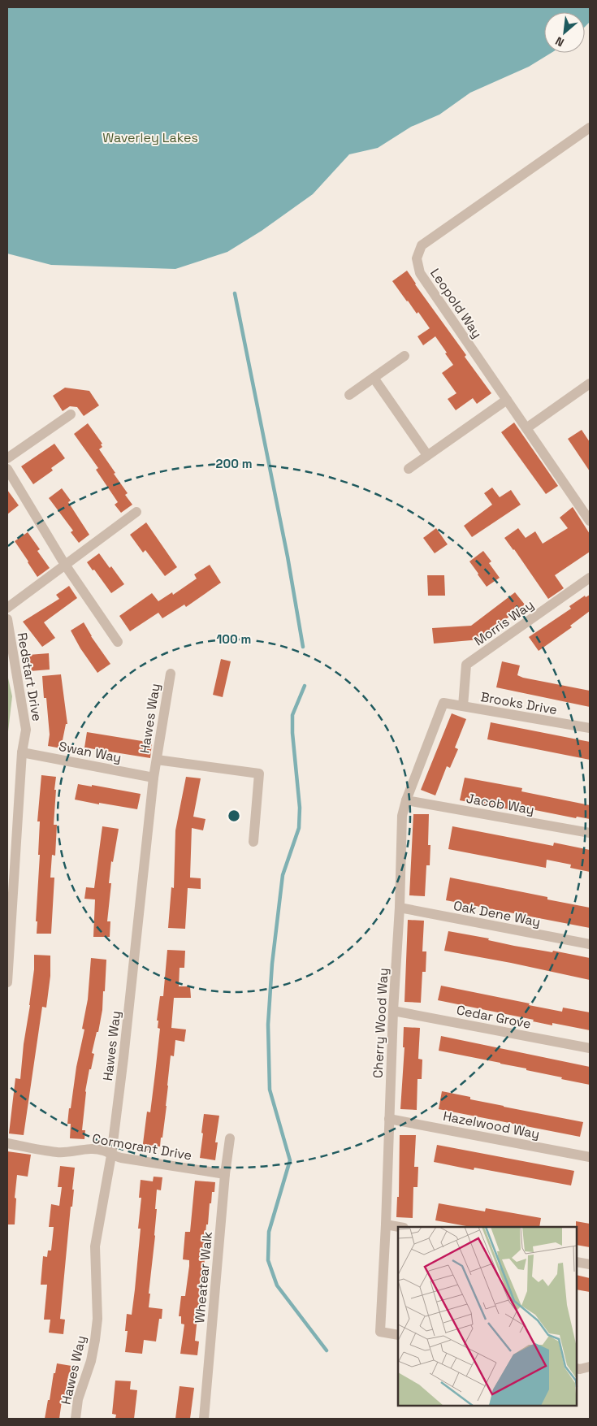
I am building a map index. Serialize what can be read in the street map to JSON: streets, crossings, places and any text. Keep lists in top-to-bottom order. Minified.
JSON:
{"streets":{"street":["Leopold Way","Morris Way","Redstart Drive","Brooks Drive","Hawes Way","Swan Way","Jacob Way","Oak Dene Way","Cedar Grove","Cherry Wood Way","Hazelwood Way","Cormorant Drive","Wheatear Walk"]},"crossings":[["Morris Way","Brooks Drive"],["Redstart Drive","Swan Way"],["Brooks Drive","Cherry Wood Way"],["Hawes Way","Swan Way"],["Hawes Way","Cormorant Drive"],["Jacob Way","Cherry Wood Way"],["Oak Dene Way","Cherry Wood Way"],["Cedar Grove","Cherry Wood Way"],["Cherry Wood Way","Hazelwood Way"],["Cormorant Drive","Wheatear Walk"]],"parks":["Waverley Lakes"],"north":"bottom left","rings":["200 m","100 m"]}
